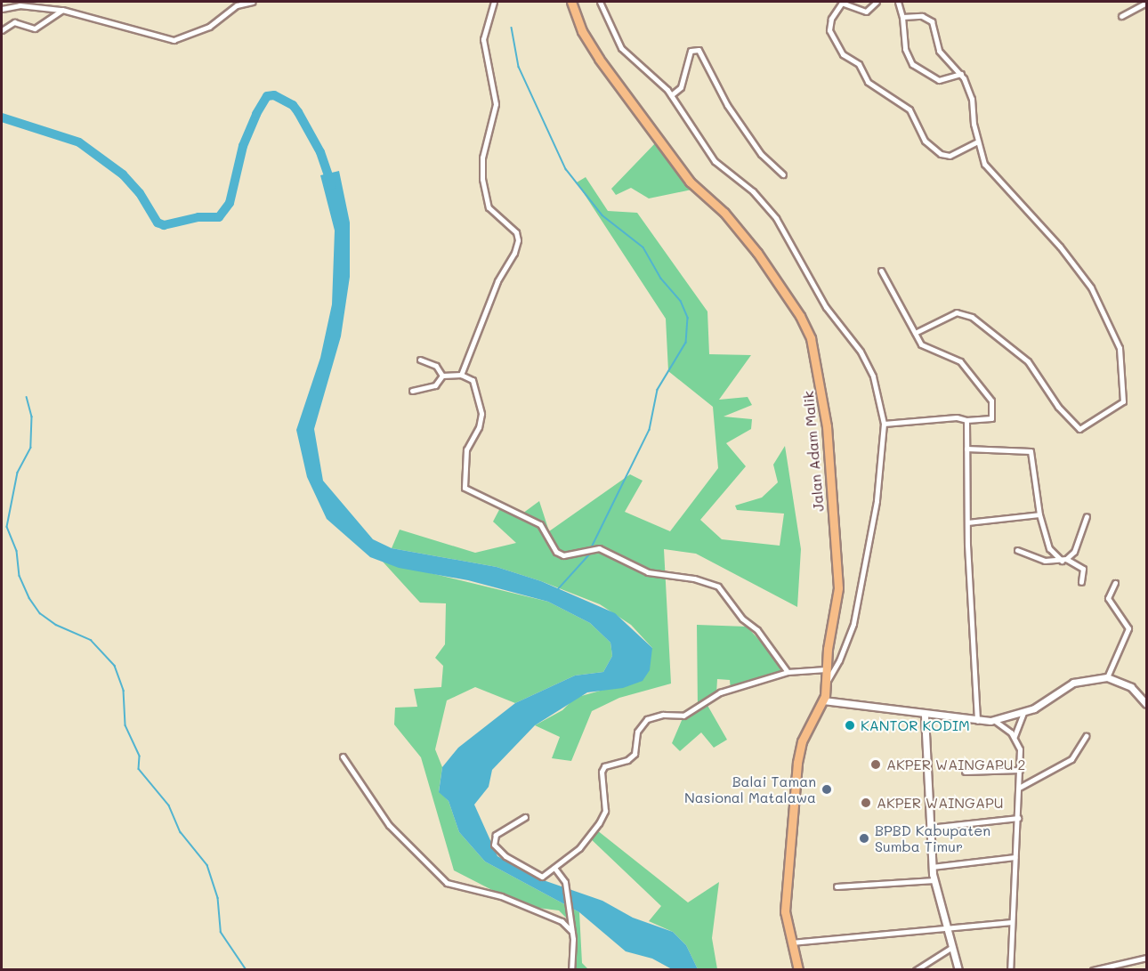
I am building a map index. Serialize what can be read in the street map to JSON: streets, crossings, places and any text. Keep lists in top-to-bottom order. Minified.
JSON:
{"streets":{"highway":["Jalan Adam Malik"]},"places":["KANTOR KODIM","AKPER WAINGAPU 2","Balai Taman Nasional Matalawa","AKPER WAINGAPU","BPBD Kabupaten Sumba Timur"]}
